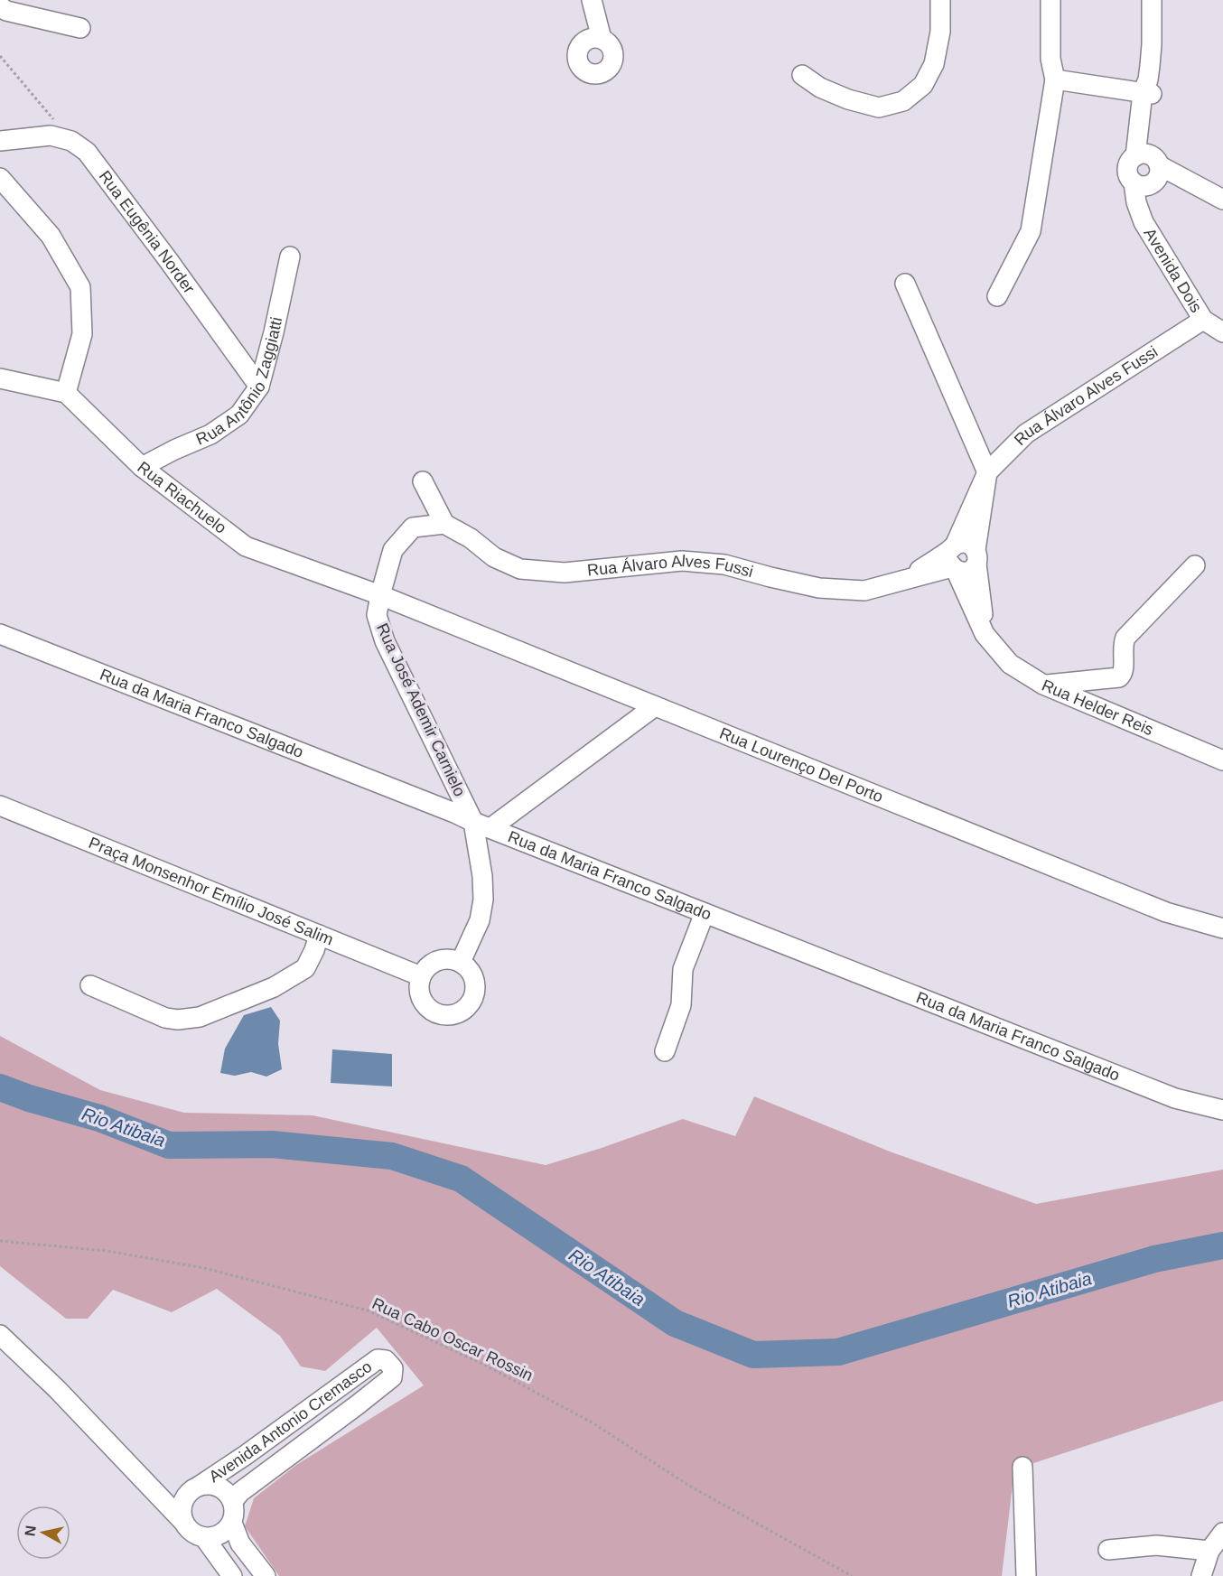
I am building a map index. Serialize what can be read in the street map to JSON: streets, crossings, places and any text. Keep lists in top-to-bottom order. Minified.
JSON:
{"streets":{"street":["Rua Eugênia Norder","Avenida Dois","Rua Antônio Zaggiatti","Rua Álvaro Alves Fussi","Rua Riachuelo","Rua Helder Reis","Rua José Ademir Carnielo","Rua da Maria Franco Salgado","Rua Lourenço Del Porto","Praça Monsenhor Emílio José Salim","Avenida Antonio Cremasco"],"path":["Rua Cabo Oscar Rossin"]},"crossings":[["Rua Eugênia Norder","Rua Antônio Zaggiatti"],["Avenida Dois","Rua Álvaro Alves Fussi"],["Rua Antônio Zaggiatti","Rua Riachuelo"],["Rua Álvaro Alves Fussi","Rua Helder Reis"],["Rua Riachuelo","Rua José Ademir Carnielo"],["Rua Riachuelo","Rua Lourenço Del Porto"],["Rua José Ademir Carnielo","Rua da Maria Franco Salgado"],["Rua José Ademir Carnielo","Rua Lourenço Del Porto"],["Rua José Ademir Carnielo","Praça Monsenhor Emílio José Salim"]],"water":["Rio Atibaia"],"north":"left"}
